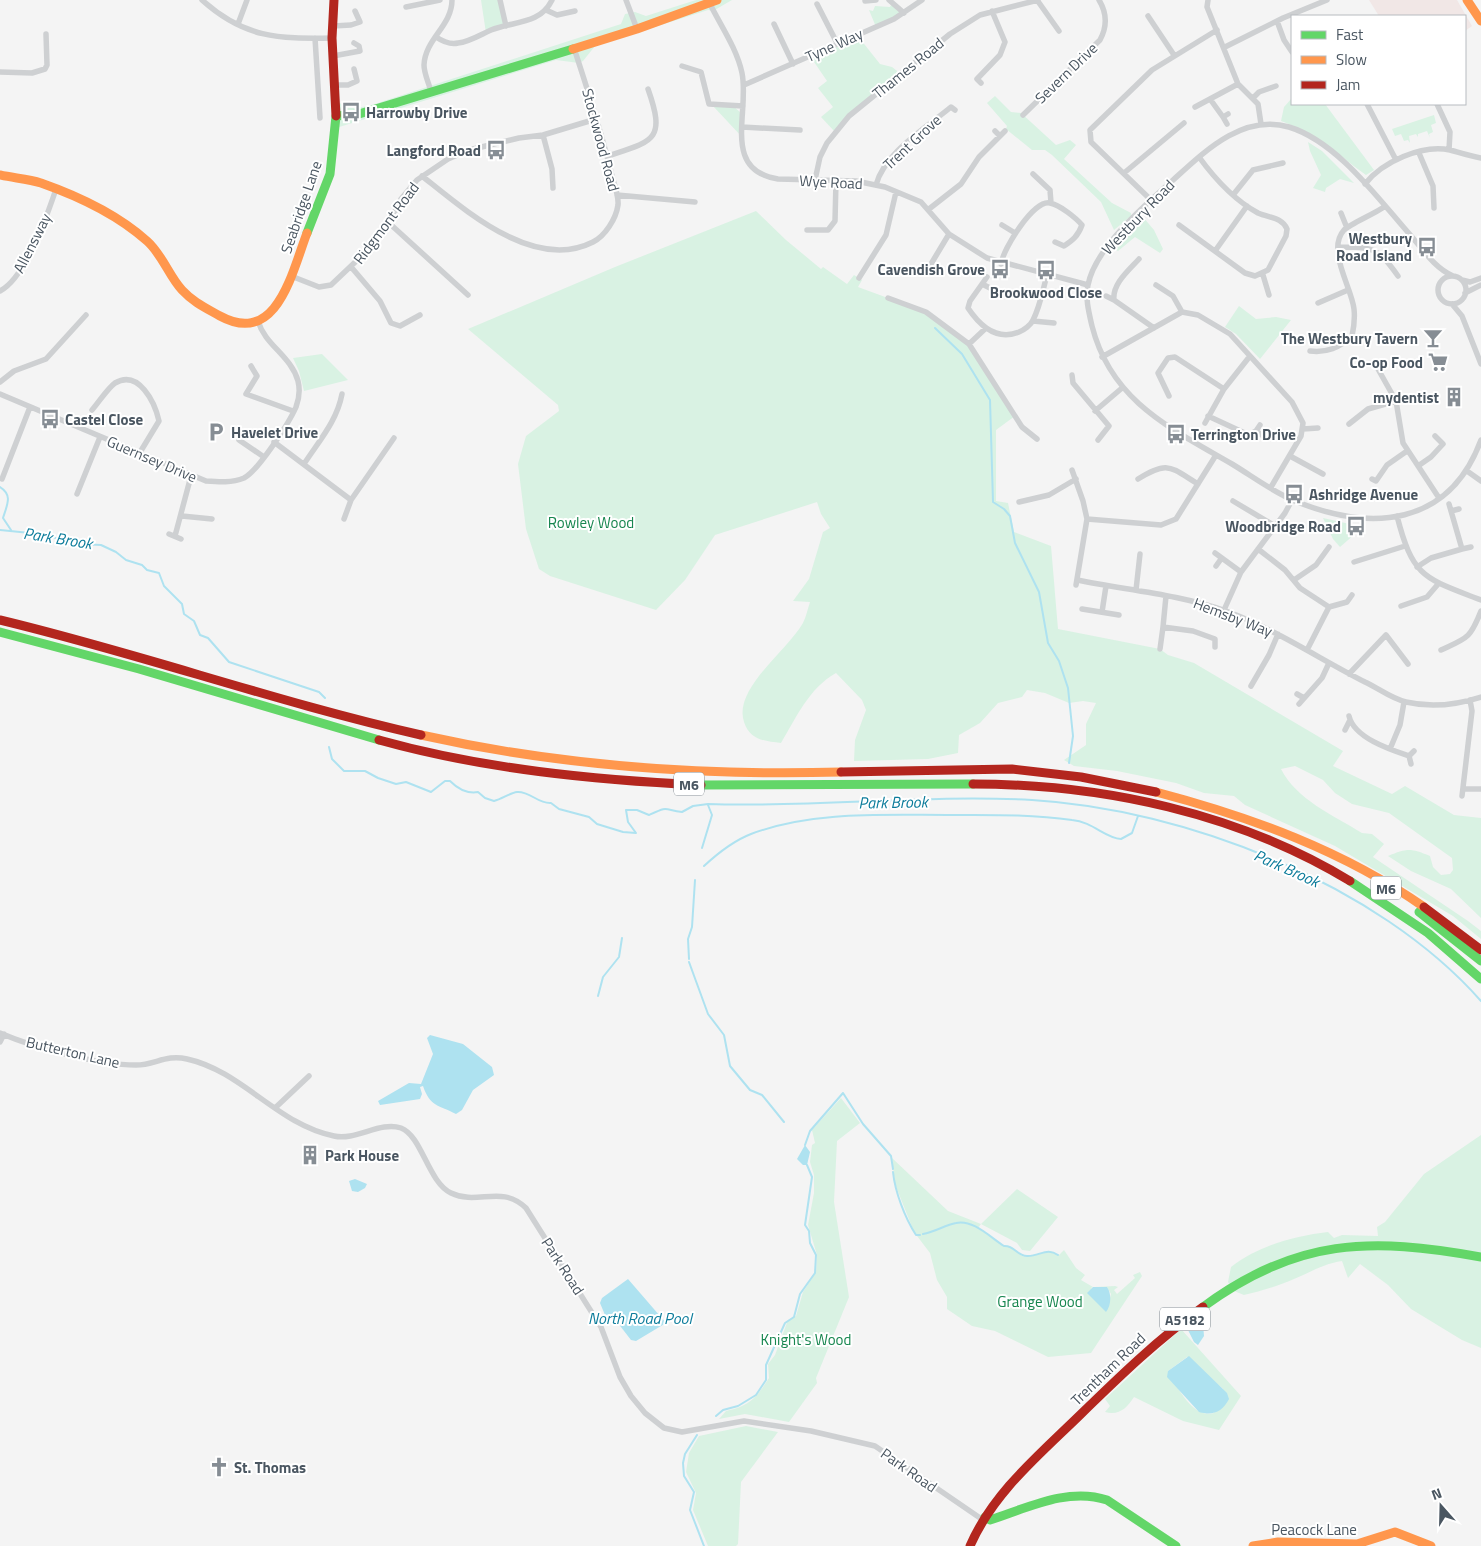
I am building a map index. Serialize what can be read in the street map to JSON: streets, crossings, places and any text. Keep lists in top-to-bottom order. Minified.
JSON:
{"streets":{"main road":["Seabridge Lane","M6","A5182","Trentham Road","Peacock Lane"],"street":["Tyne Way","Thames Road","Severn Drive","Stockwood Road","Trent Grove","Wye Road","Westbury Road","Ridgmont Road","Allensway","Guernsey Drive","Hemsby Way","Butterton Lane","Park Road"]},"crossings":[["Tyne Way","Wye Road"],["Thames Road","Wye Road"],["Stockwood Road","Ridgmont Road"],["Trent Grove","Wye Road"],["Wye Road","Westbury Road"],["Seabridge Lane","Ridgmont Road"],["Seabridge Lane","Guernsey Drive"],["Butterton Lane","Park Road"],["Park Road","Trentham Road"]],"water":["Park Brook","North Road Pool"],"parks":["Rowley Wood","Grange Wood","Knight's Wood"],"places":{"bus stop":["Harrowby Drive","Langford Road","Westbury Road Island","Cavendish Grove","Brookwood Close","Castel Close","Terrington Drive","Ashridge Avenue","Woodbridge Road"],"bar":["The Westbury Tavern"],"supermarket":["Co-op Food"],"building":["mydentist","Park House"],"parking":["Havelet Drive"],"church":["St. Thomas"]},"legend":["Fast","Slow","Jam"],"north":"top"}
